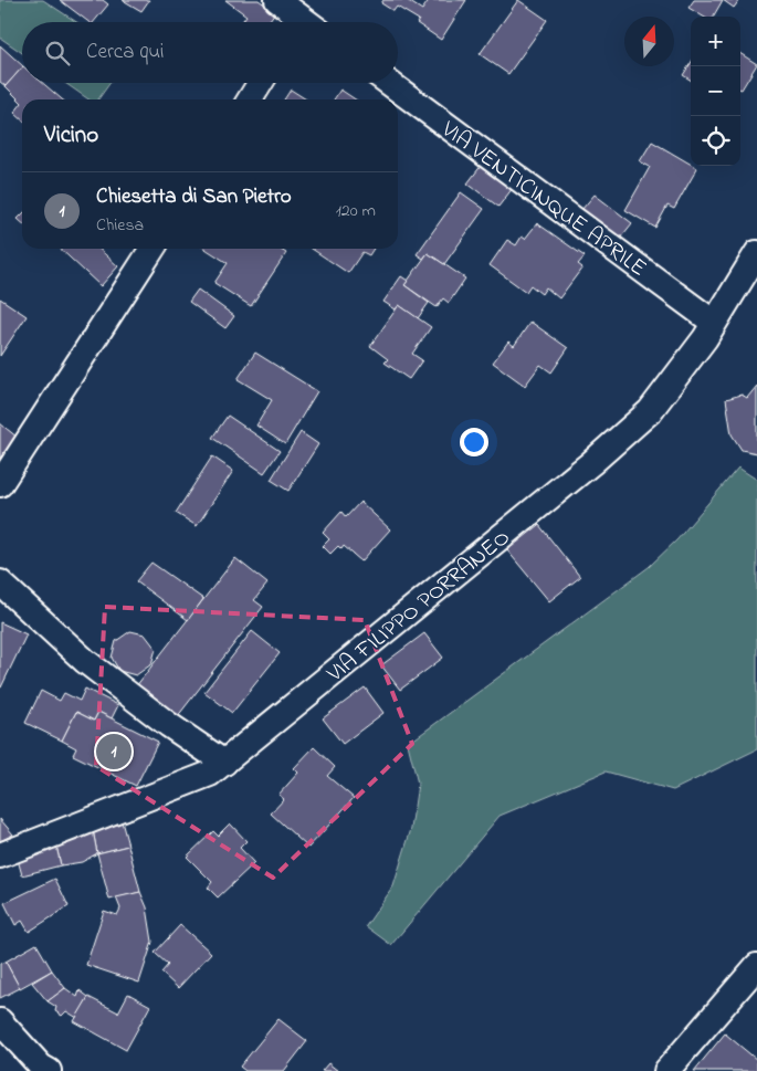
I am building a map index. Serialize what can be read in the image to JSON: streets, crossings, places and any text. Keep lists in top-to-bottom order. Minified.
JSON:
{"streets":{"street":["VIA VENTICINQUE APRILE","VIA FILIPPO PORRANEO"]},"crossings":[["VIA VENTICINQUE APRILE","VIA FILIPPO PORRANEO"]],"north":"top","page":{"map_buttons":["+","−"],"search":"Cerca qui","heading":"Vicino","list":[{"mark":"1","name":"Chiesetta di San Pietro","note":"Chiesa","value":"120 m"}],"pins":"1"}}
